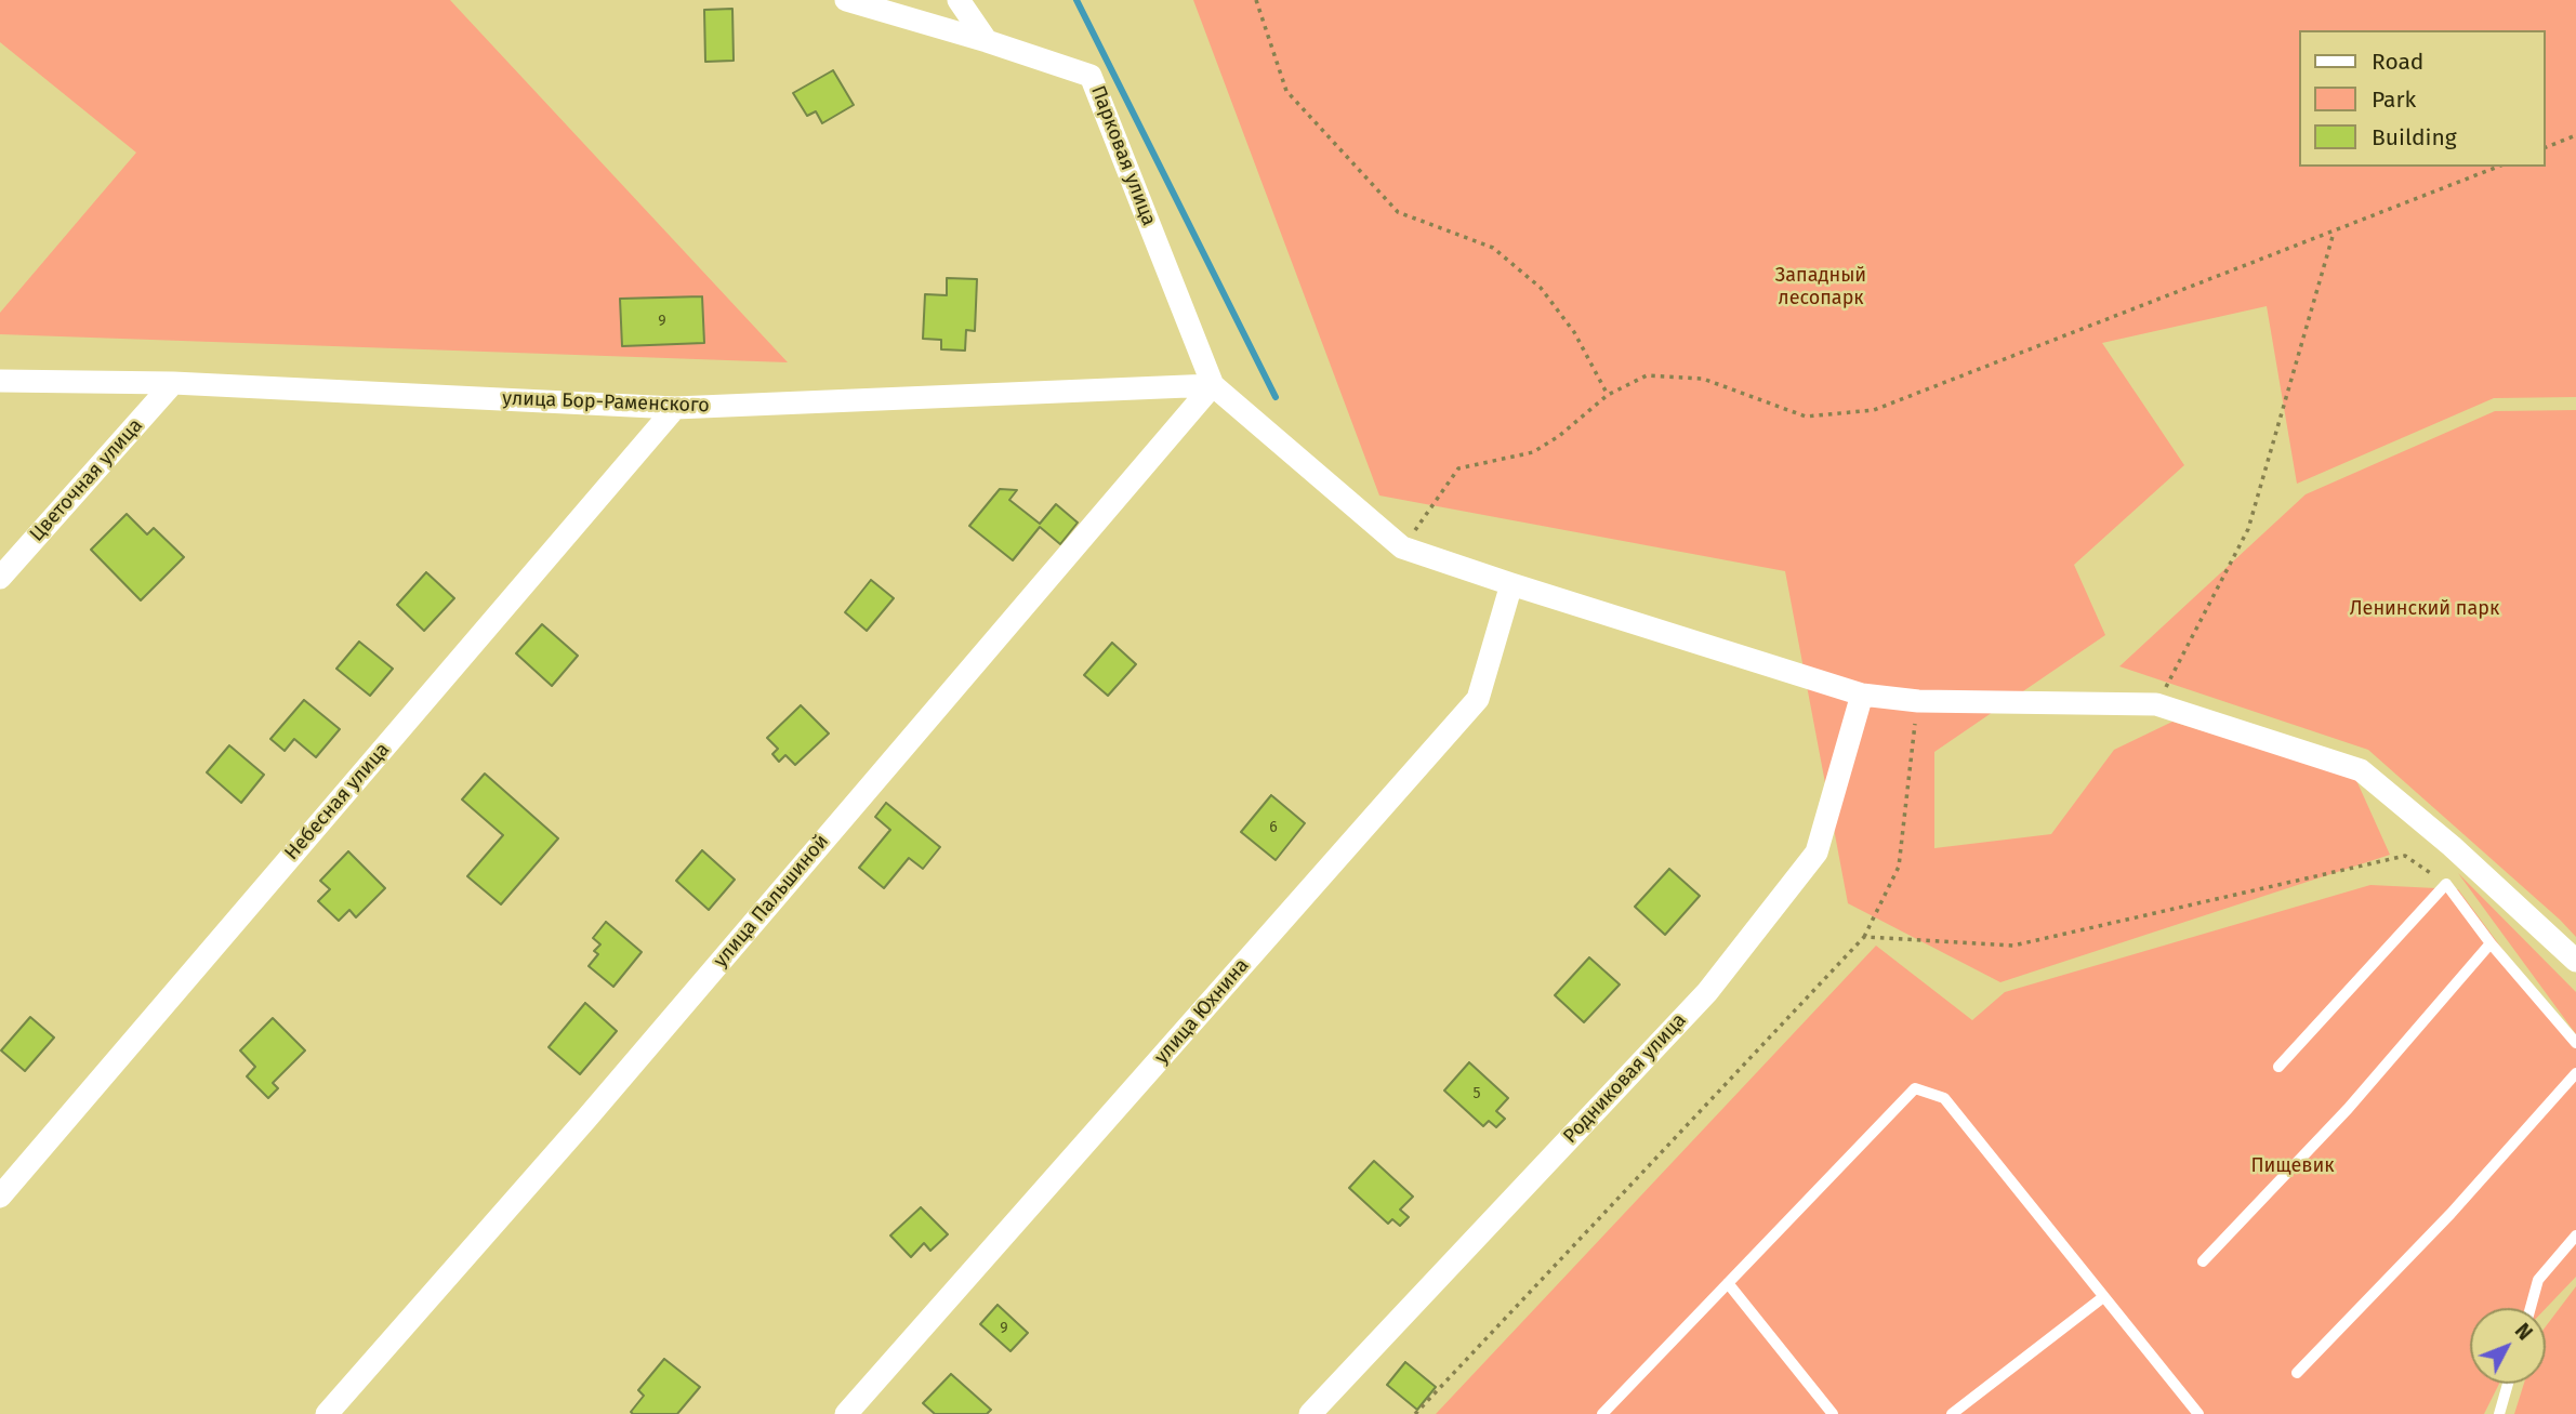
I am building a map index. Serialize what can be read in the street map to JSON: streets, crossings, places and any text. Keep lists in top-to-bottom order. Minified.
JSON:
{"streets":{"street":["Парковая улица","улица Бор-Раменского","Цветочная улица","Небесная улица","улица Пальшиной","улица Юхнина","Родниковая улица"]},"crossings":[["Парковая улица","улица Бор-Раменского"],["Парковая улица","улица Пальшиной"],["улица Бор-Раменского","Цветочная улица"],["улица Бор-Раменского","Небесная улица"],["улица Бор-Раменского","улица Пальшиной"]],"parks":["Западный лесопарк","Ленинский парк","Пищевик"],"house_numbers":["9","6","5","9"],"legend":["Road","Park","Building"],"north":"top right"}
